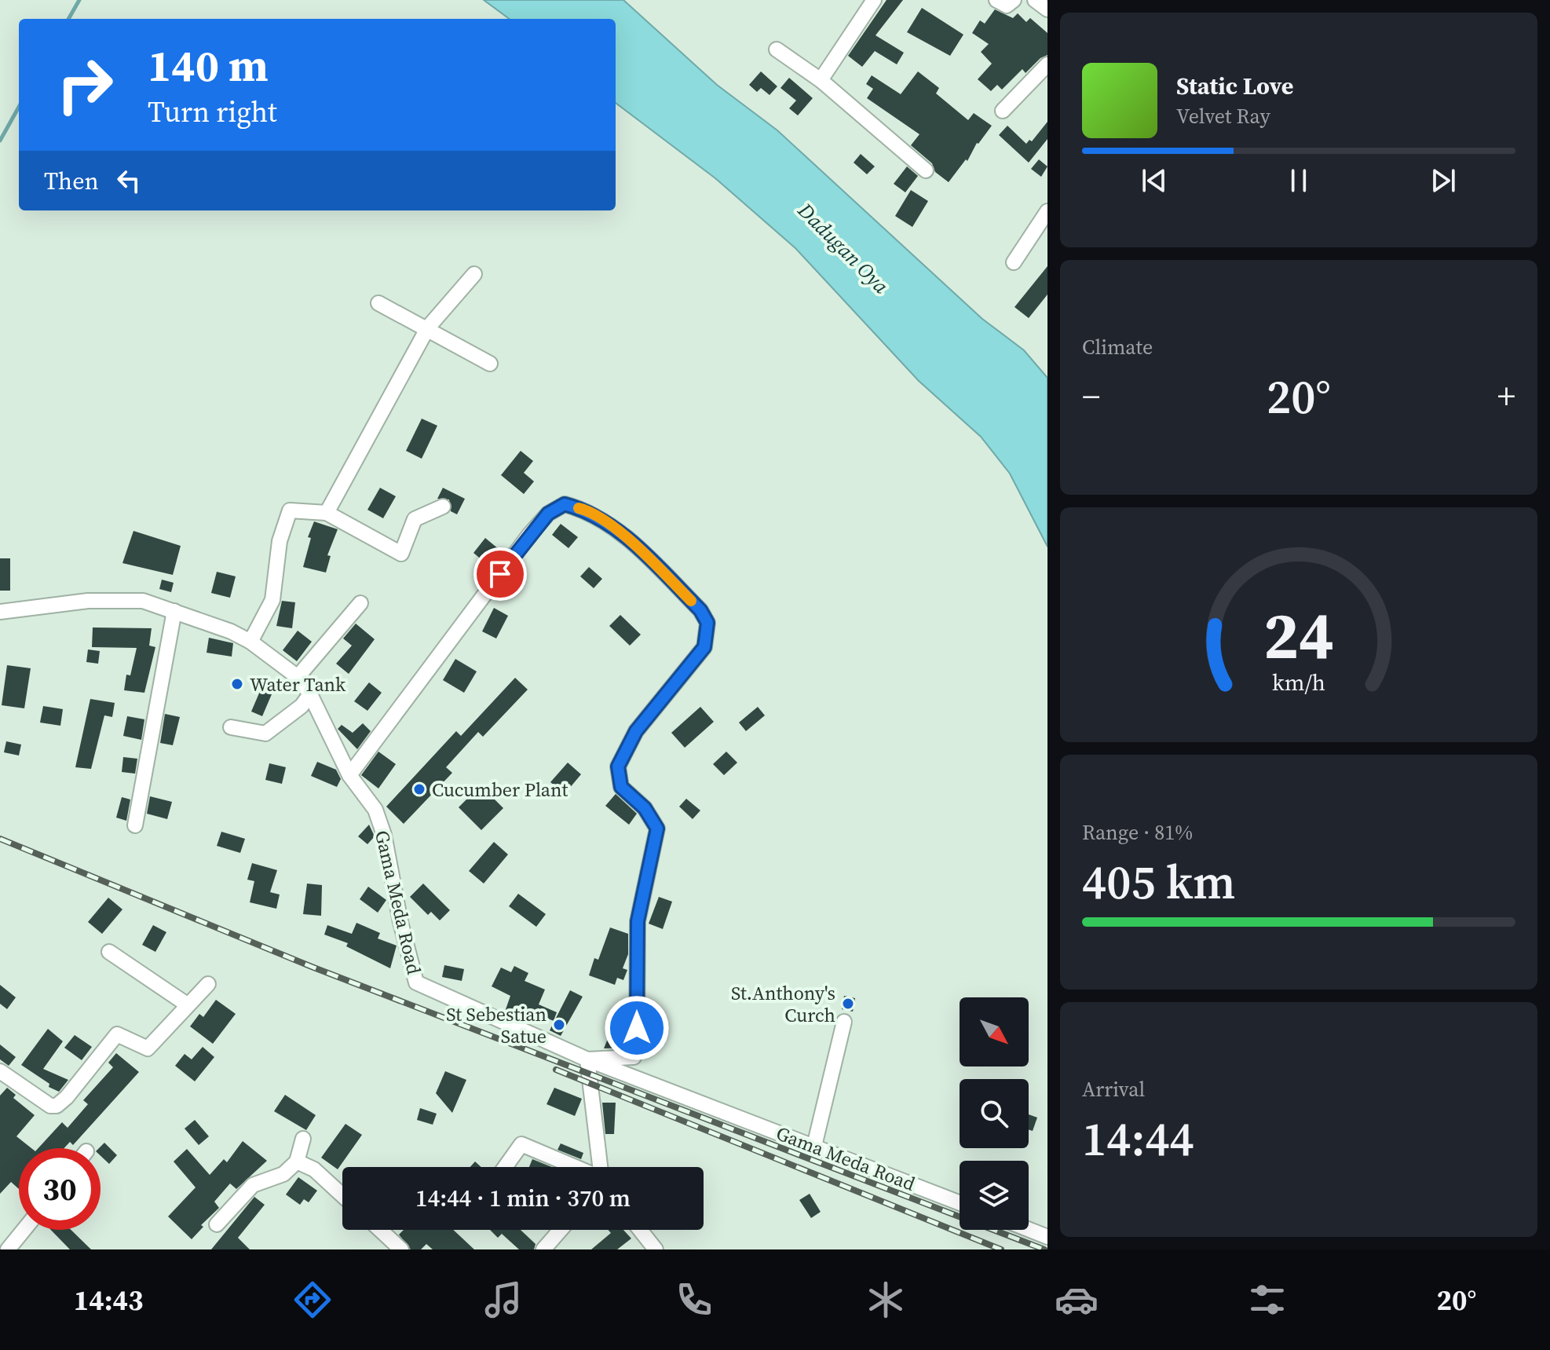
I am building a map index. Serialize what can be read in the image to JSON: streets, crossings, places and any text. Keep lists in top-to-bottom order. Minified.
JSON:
{"streets":{"street":["Gama Meda Road"]},"water":["Dadugan Oya"],"places":["Water Tank","Cucumber Plant","St.Anthony's Curch","St Sebestian Satue"],"north":"bottom right","page":{"turn":["140 m","Turn right"],"song":["Static Love","Velvet Ray"],"then":"Then","tile":["Climate",["Range · 81%","405 km"],["Arrival","14:44"]],"heat":["−","20°","+"],"limit":"30","trip":"14:44 · 1 min · 370 m","tabs":["14:43","20°"],"gauge":["24","km/h"]}}
